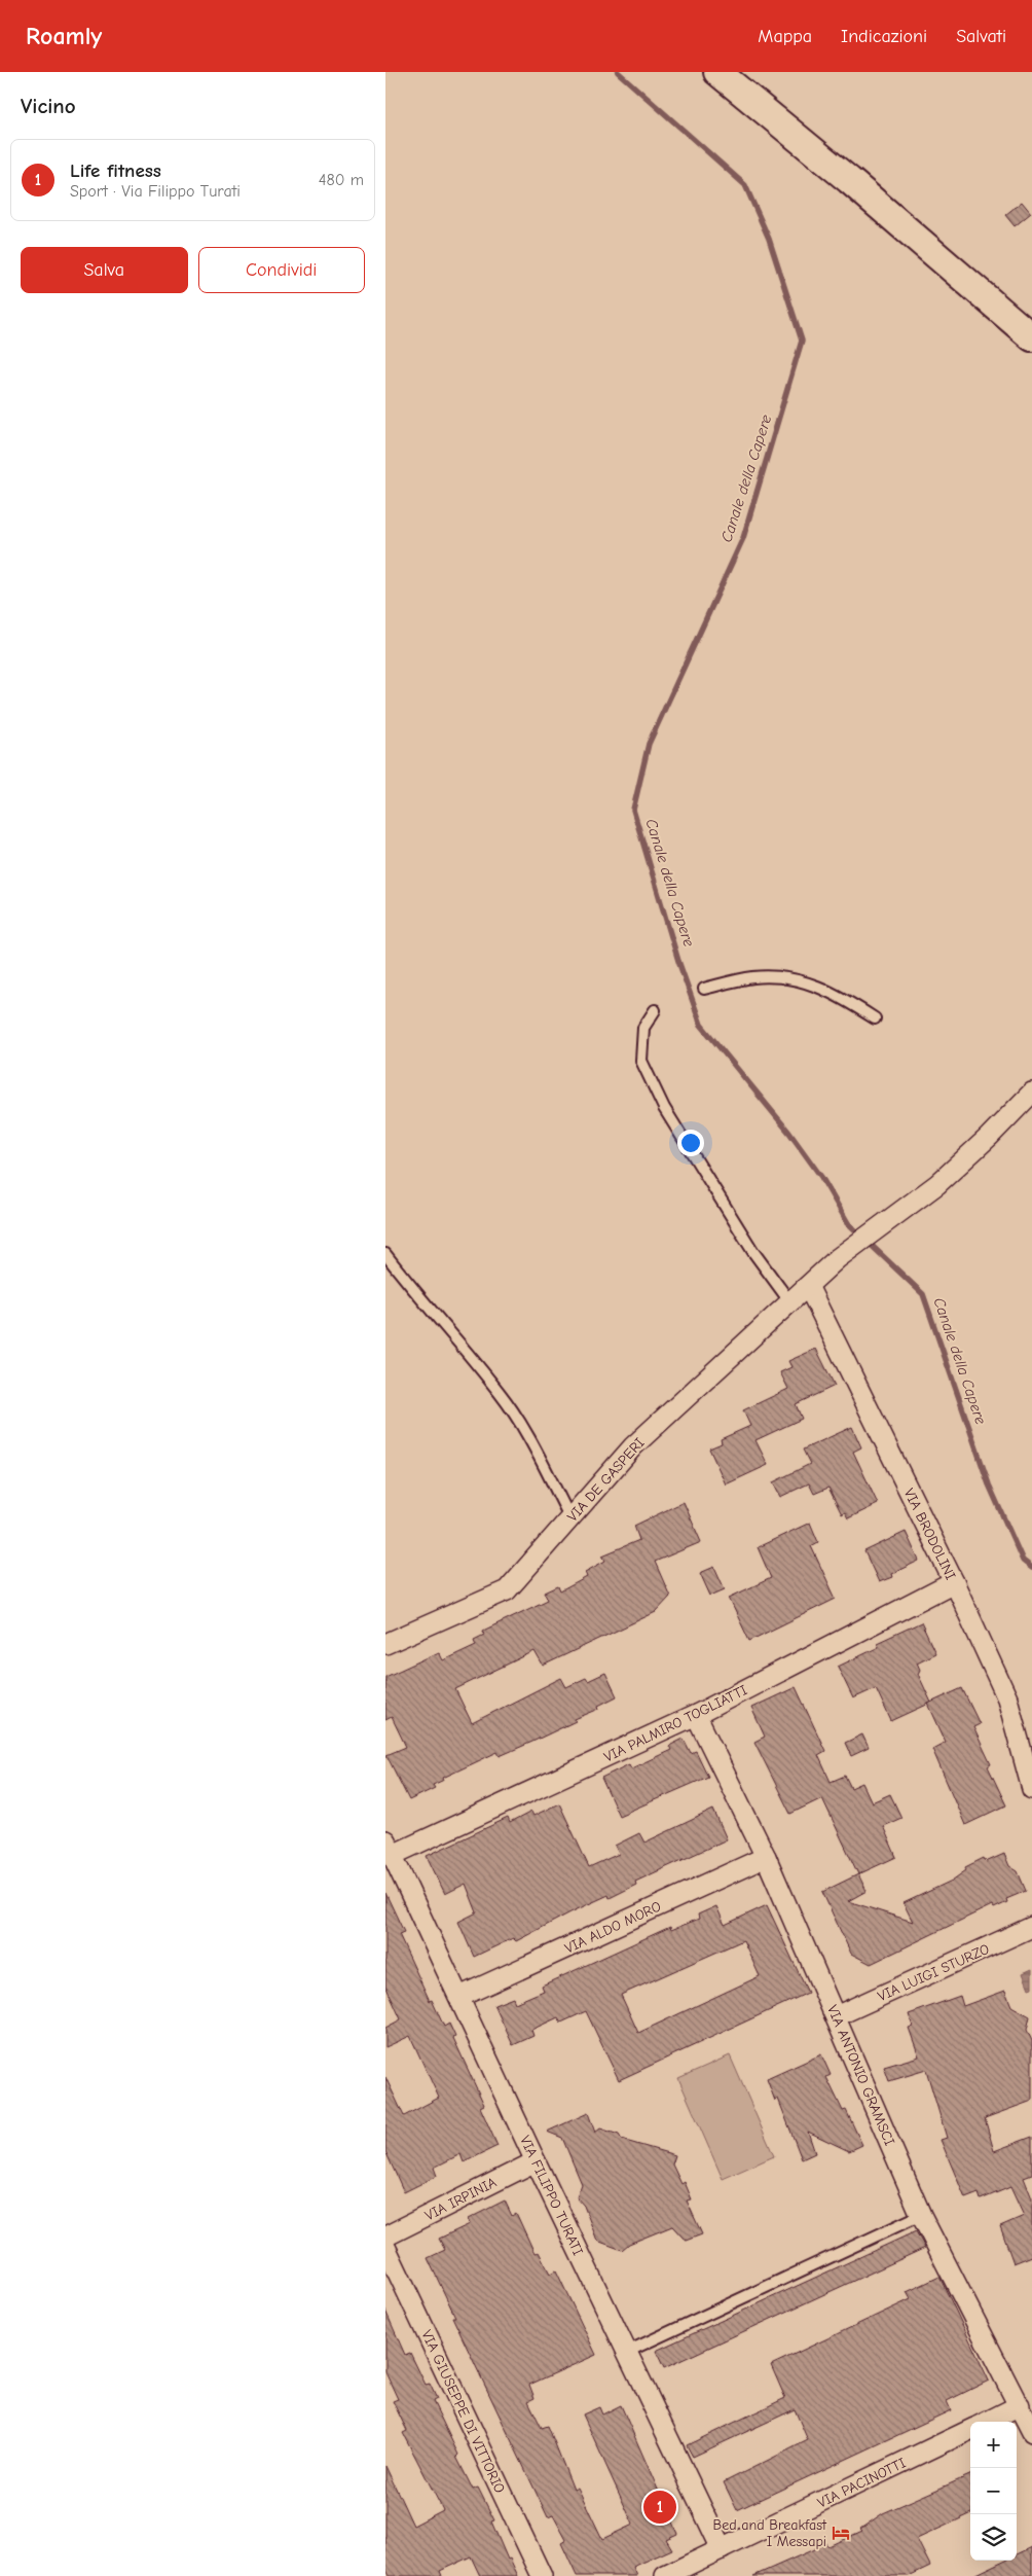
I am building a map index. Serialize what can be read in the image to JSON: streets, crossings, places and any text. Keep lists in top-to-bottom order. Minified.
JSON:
{"streets":{"street":["VIA DE GASPERI","VIA BRODOLINI","VIA PALMIRO TOGLIATTI","VIA ALDO MORO","VIA LUIGI STURZO","VIA ANTONIO GRAMSCI","VIA FILIPPO TURATI","VIA IRPINIA","VIA GIUSEPPE DI VITTORIO","VIA PACINOTTI"]},"crossings":[["VIA DE GASPERI","VIA BRODOLINI"],["VIA BRODOLINI","VIA PALMIRO TOGLIATTI"],["VIA PALMIRO TOGLIATTI","VIA ANTONIO GRAMSCI"],["VIA PALMIRO TOGLIATTI","VIA FILIPPO TURATI"],["VIA ALDO MORO","VIA ANTONIO GRAMSCI"],["VIA ALDO MORO","VIA FILIPPO TURATI"],["VIA LUIGI STURZO","VIA ANTONIO GRAMSCI"],["VIA FILIPPO TURATI","VIA IRPINIA"],["VIA FILIPPO TURATI","VIA PACINOTTI"]],"water":["Canale della Capere"],"places":{"hotel":["Bed and Breakfast I Messapi"]},"page":{"header":"Roamly","nav":["Mappa","Indicazioni","Salvati"],"heading":"Vicino","list":[{"mark":"1","name":"Life fitness","note":"Sport · Via Filippo Turati","value":"480 m"}],"buttons":["Salva","Condividi"],"map_buttons":["+","−"],"pins":"1"}}
